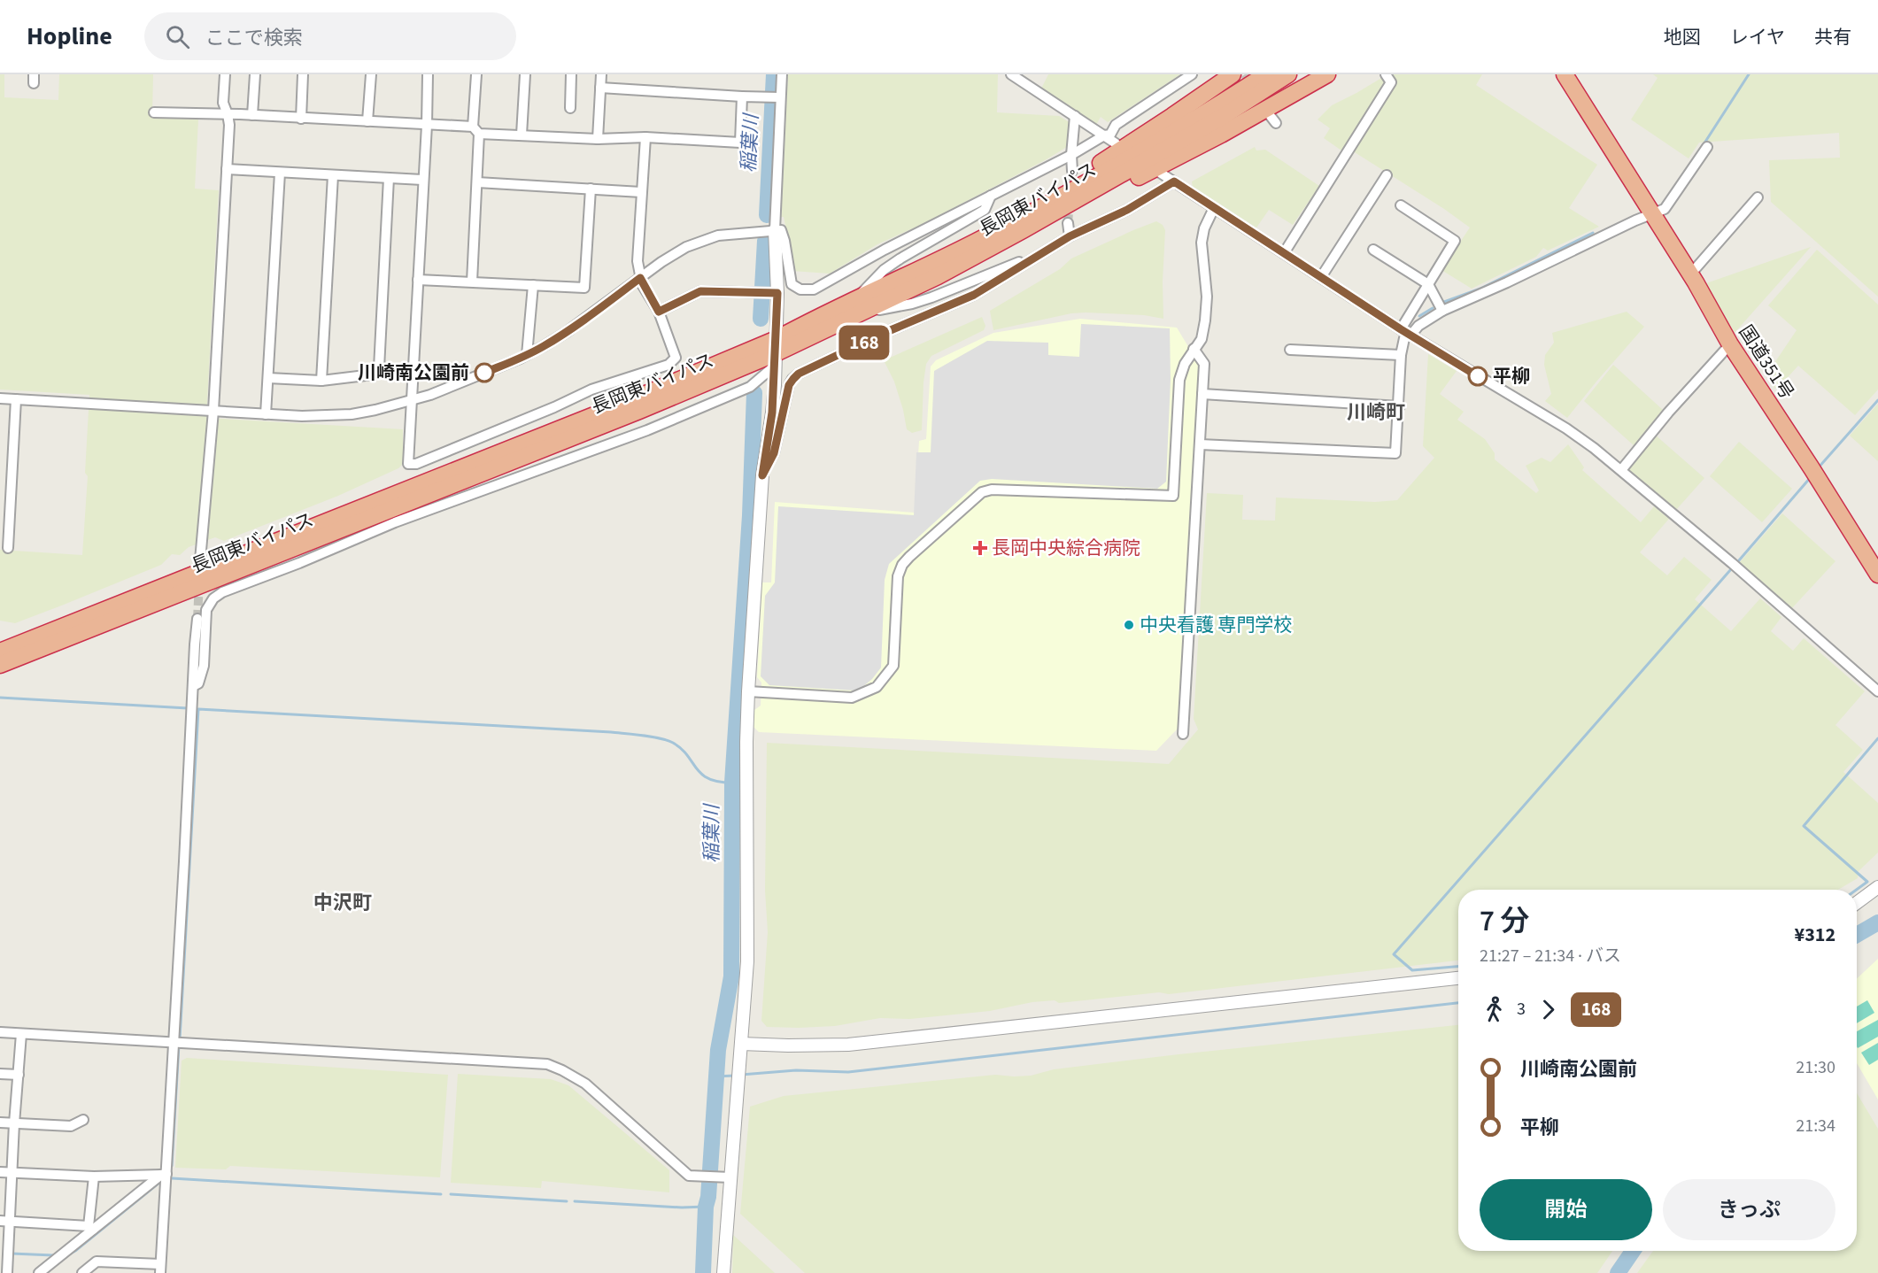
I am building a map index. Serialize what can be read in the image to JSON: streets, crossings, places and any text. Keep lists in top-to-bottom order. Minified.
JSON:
{"streets":{"highway":["長岡東バイパス","国道351号"]},"districts":["川崎町","中沢町"],"water":["稲葉川"],"places":{"other":["川崎南公園前","平柳","中央看護 専門学校"],"health":["長岡中央綜合病院"]},"lines":["bus line 168"],"page":{"header":"Hopline","search":"ここで検索","nav":["地図","レイヤ","共有"],"on_map":"168","heading":["7 分","21:27 – 21:34 · バス","¥312"],"legs":["3","168"],"list":[{"name":"川崎南公園前","value":"21:30"},{"name":"平柳","value":"21:34"}],"buttons":["開始","きっぷ"]}}
